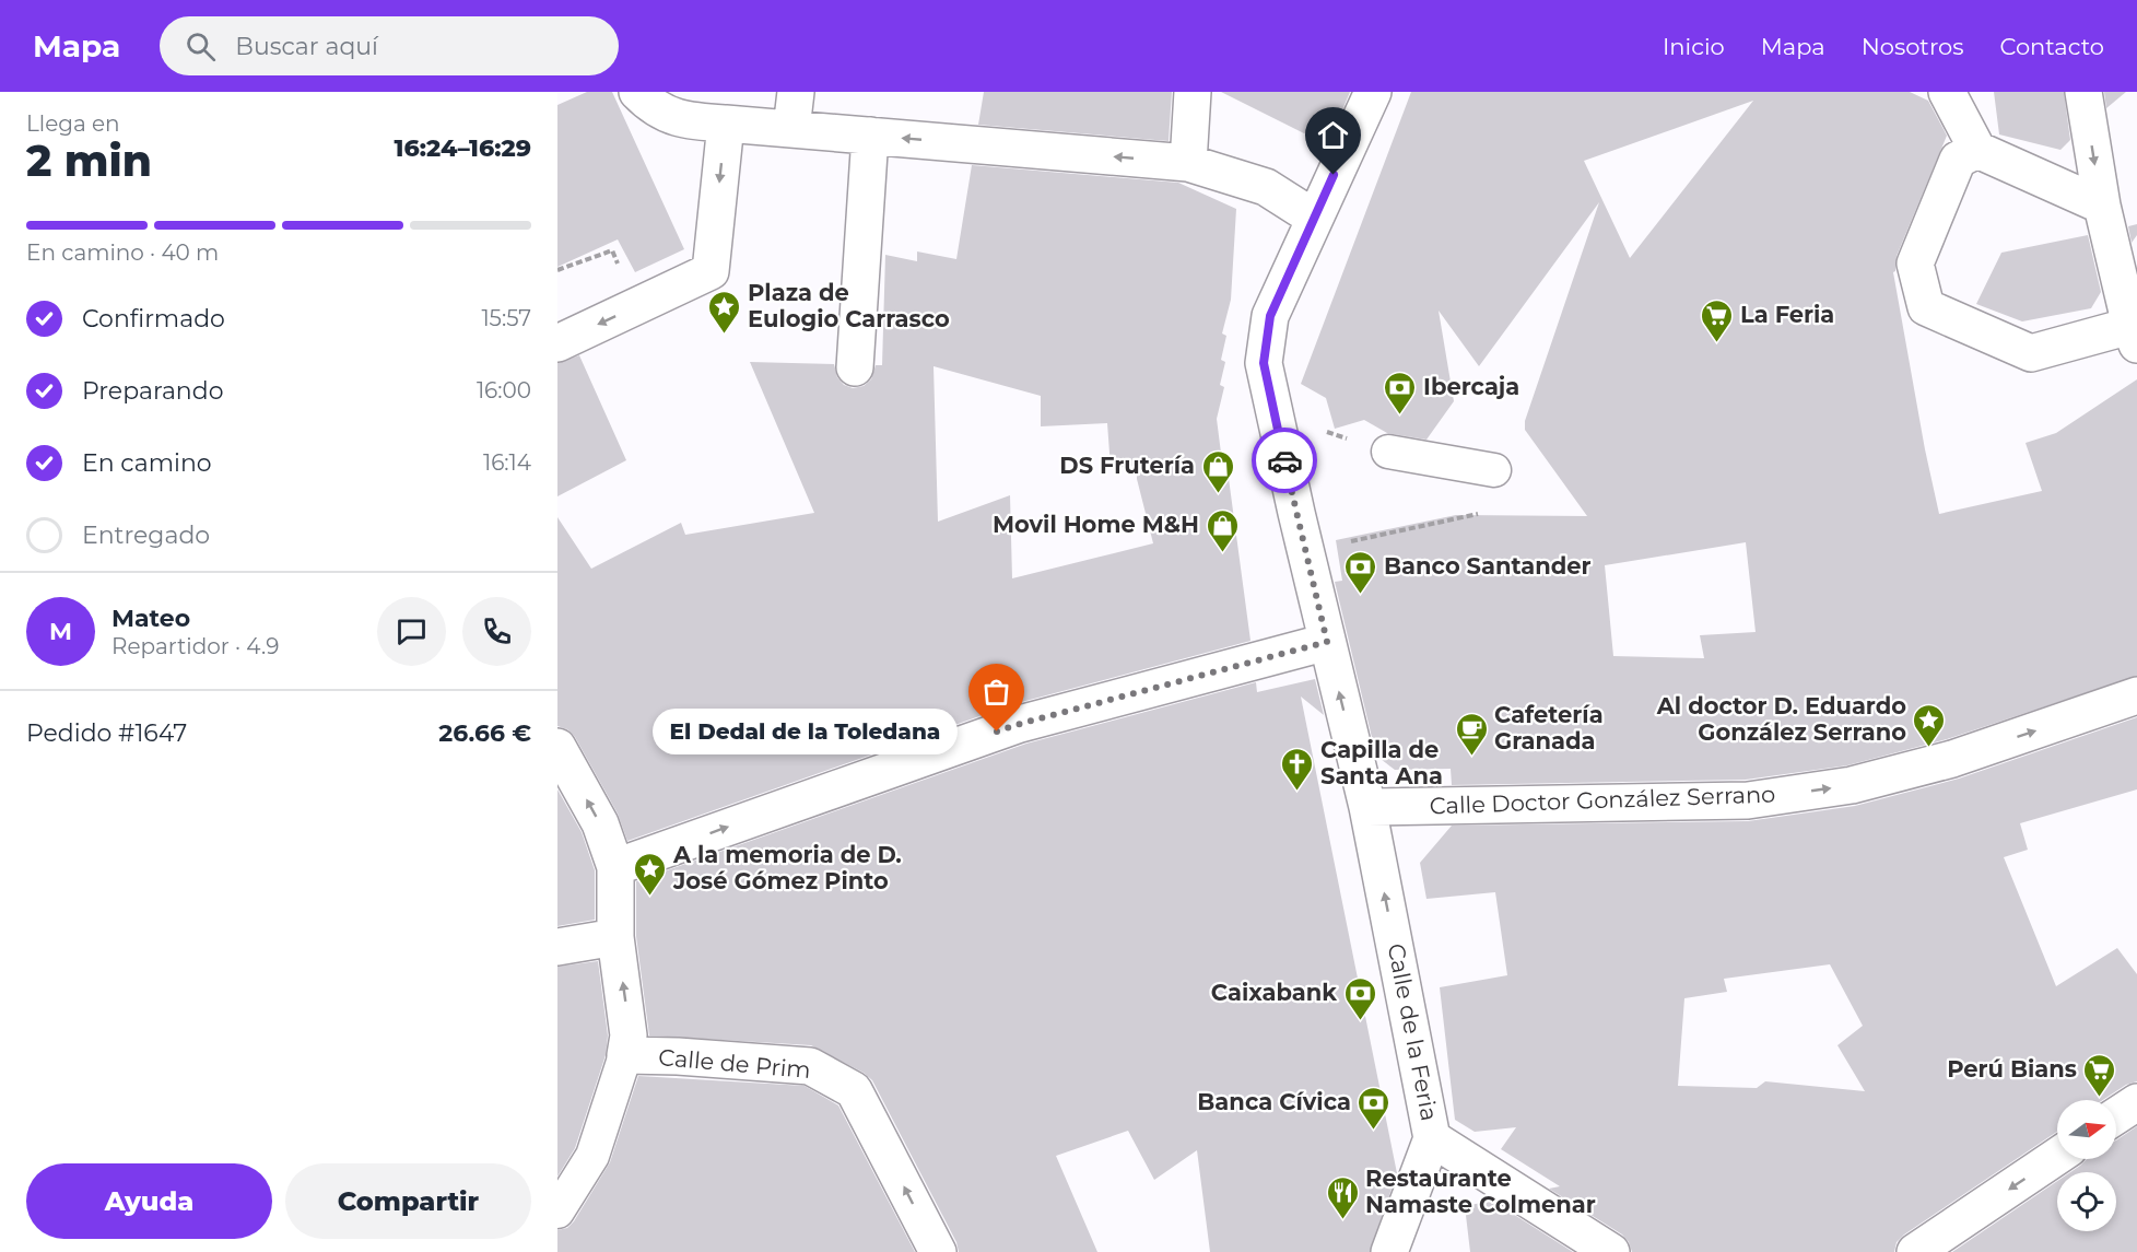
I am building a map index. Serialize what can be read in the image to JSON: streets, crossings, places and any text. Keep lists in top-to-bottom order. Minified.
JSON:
{"streets":{"street":["Calle Doctor González Serrano","Calle de la Feria","Calle de Prim"]},"crossings":[["Calle Doctor González Serrano","Calle de la Feria"]],"one_way":["Calle Doctor González Serrano","Calle de la Feria","Calle de Prim"],"places":{"place":["Plaza de Eulogio Carrasco","Al doctor D. Eduardo González Serrano","A la memoria de D. José Gómez Pinto"],"supermarket":["La Feria","Perú Bians"],"bank":["Ibercaja","Banco Santander","Caixabank","Banca Cívica"],"shop":["DS Frutería","Movil Home M&H"],"other":["El Dedal de la Toledana"],"cafe":["Cafetería Granada"],"church":["Capilla de Santa Ana"],"restaurant":["Restaurante Namaste Colmenar"]},"north":"right","page":{"header":"Mapa","search":"Buscar aquí","nav":["Inicio","Mapa","Nosotros","Contacto"],"heading":["2 min","Llega en","16:24–16:29"],"panel":["Mateo","Repartidor · 4.9","Pedido #1647","26.66 €"],"bar":"En camino · 40 m","list":[["Confirmado","15:57"],["Preparando","16:00"],["En camino","16:14"],"Entregado"],"round":"M","bubble":"El Dedal de la Toledana","buttons":["Ayuda","Compartir"]}}
